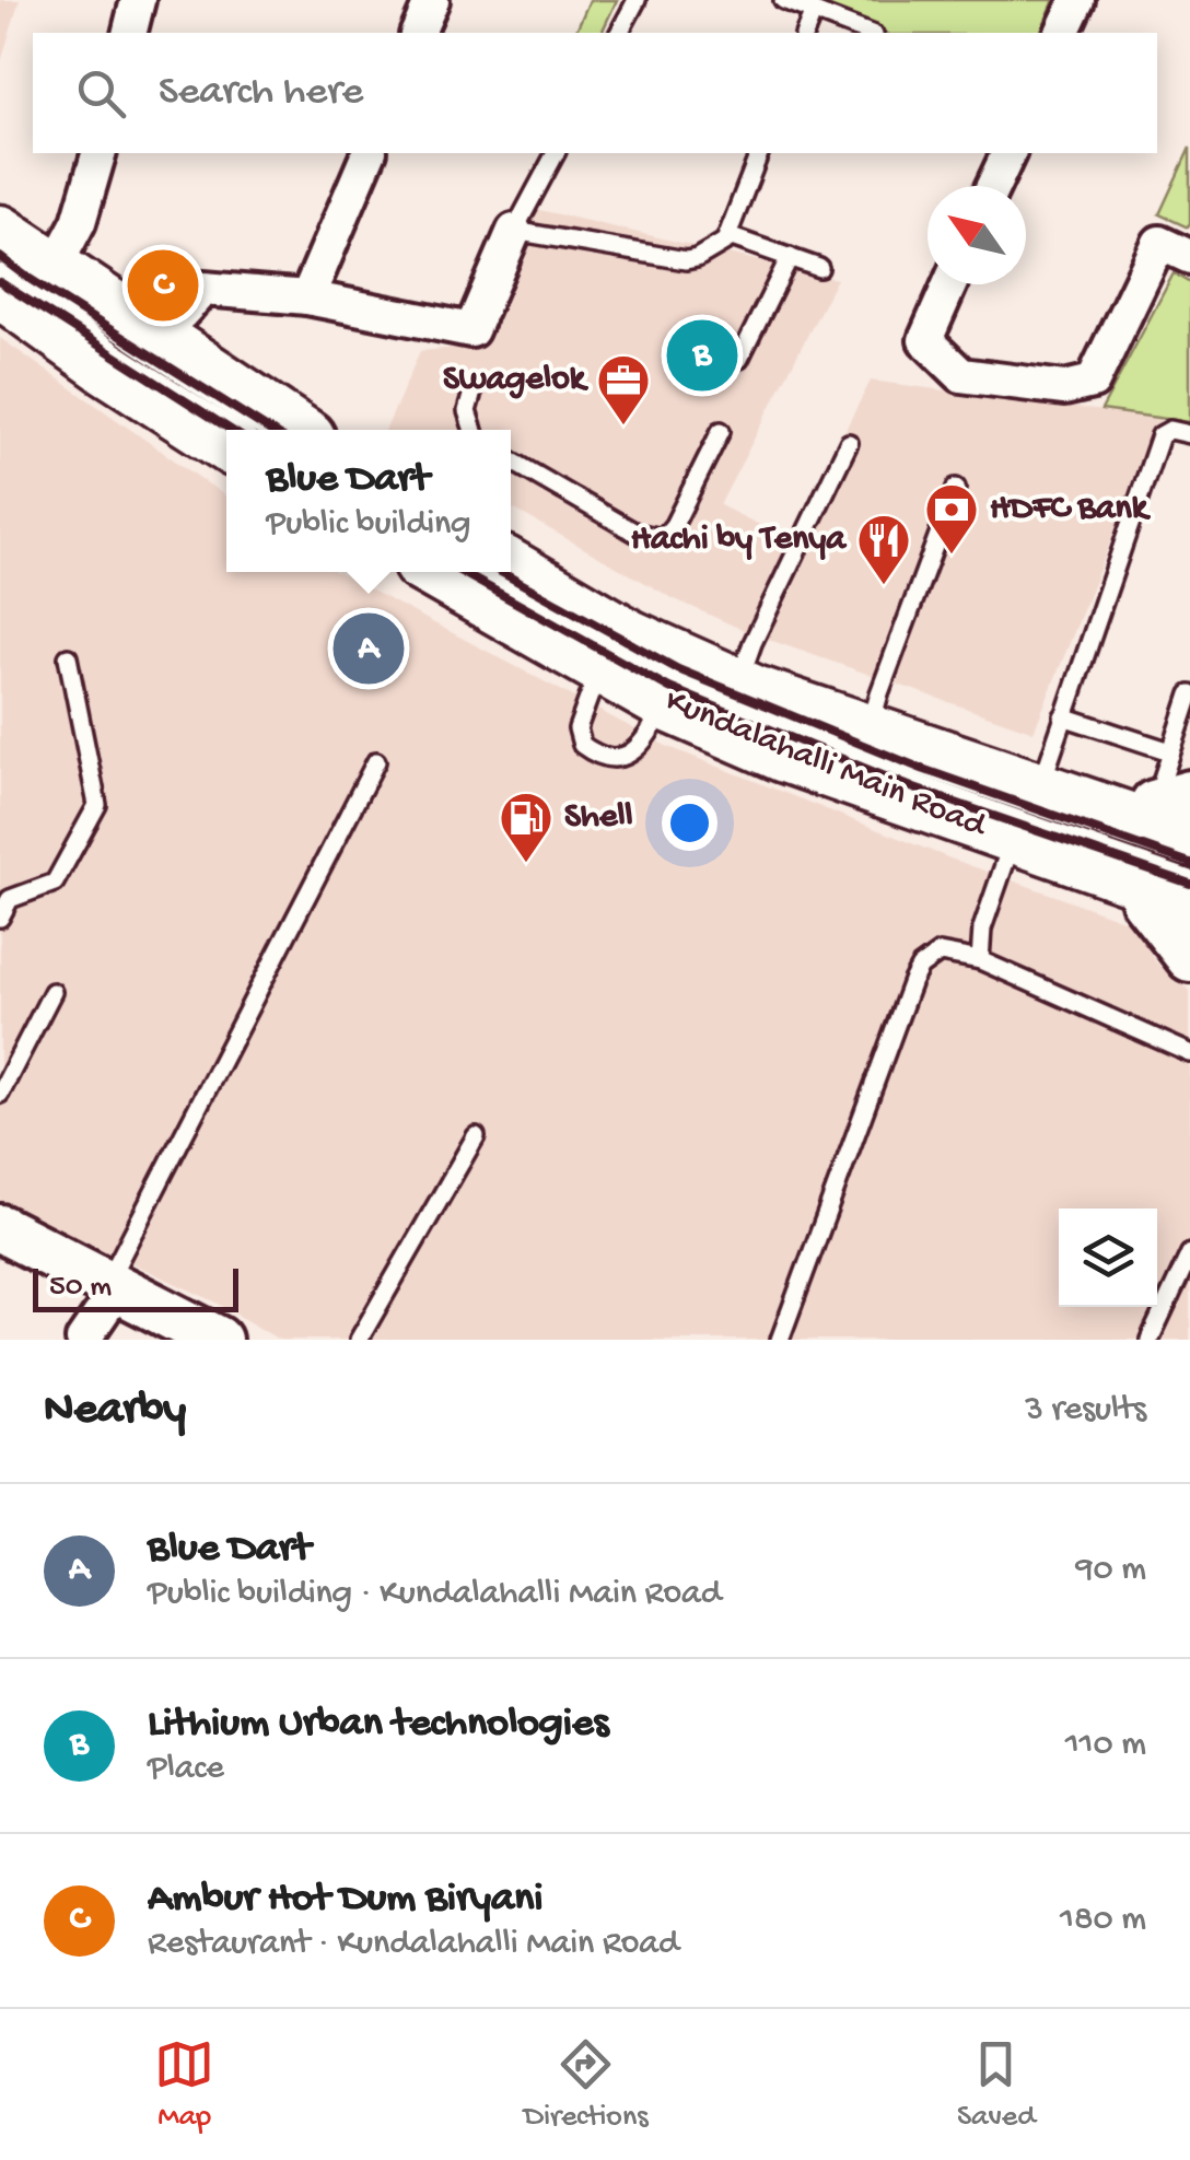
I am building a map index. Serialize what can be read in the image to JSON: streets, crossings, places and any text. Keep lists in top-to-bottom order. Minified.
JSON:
{"streets":{"main road":["Kundalahalli Main Road"]},"places":{"office":["Swagelok"],"bank":["HDFC Bank"],"restaurant":["Hachi by Tenya"],"fuel station":["Shell"]},"scale_bar":"50 m","north":"top left","page":{"search":"Search here","pins":["C","B","A"],"popup":["Blue Dart","Public building"],"scale":"50 m","heading":["Nearby","3 results"],"list":[{"mark":"A","name":"Blue Dart","note":"Public building · Kundalahalli Main Road","value":"90 m"},{"mark":"B","name":"Lithium Urban technologies","note":"Place","value":"110 m"},{"mark":"C","name":"Ambur Hot Dum Biryani","note":"Restaurant · Kundalahalli Main Road","value":"180 m"}],"nav":["Map","Directions","Saved"]}}
